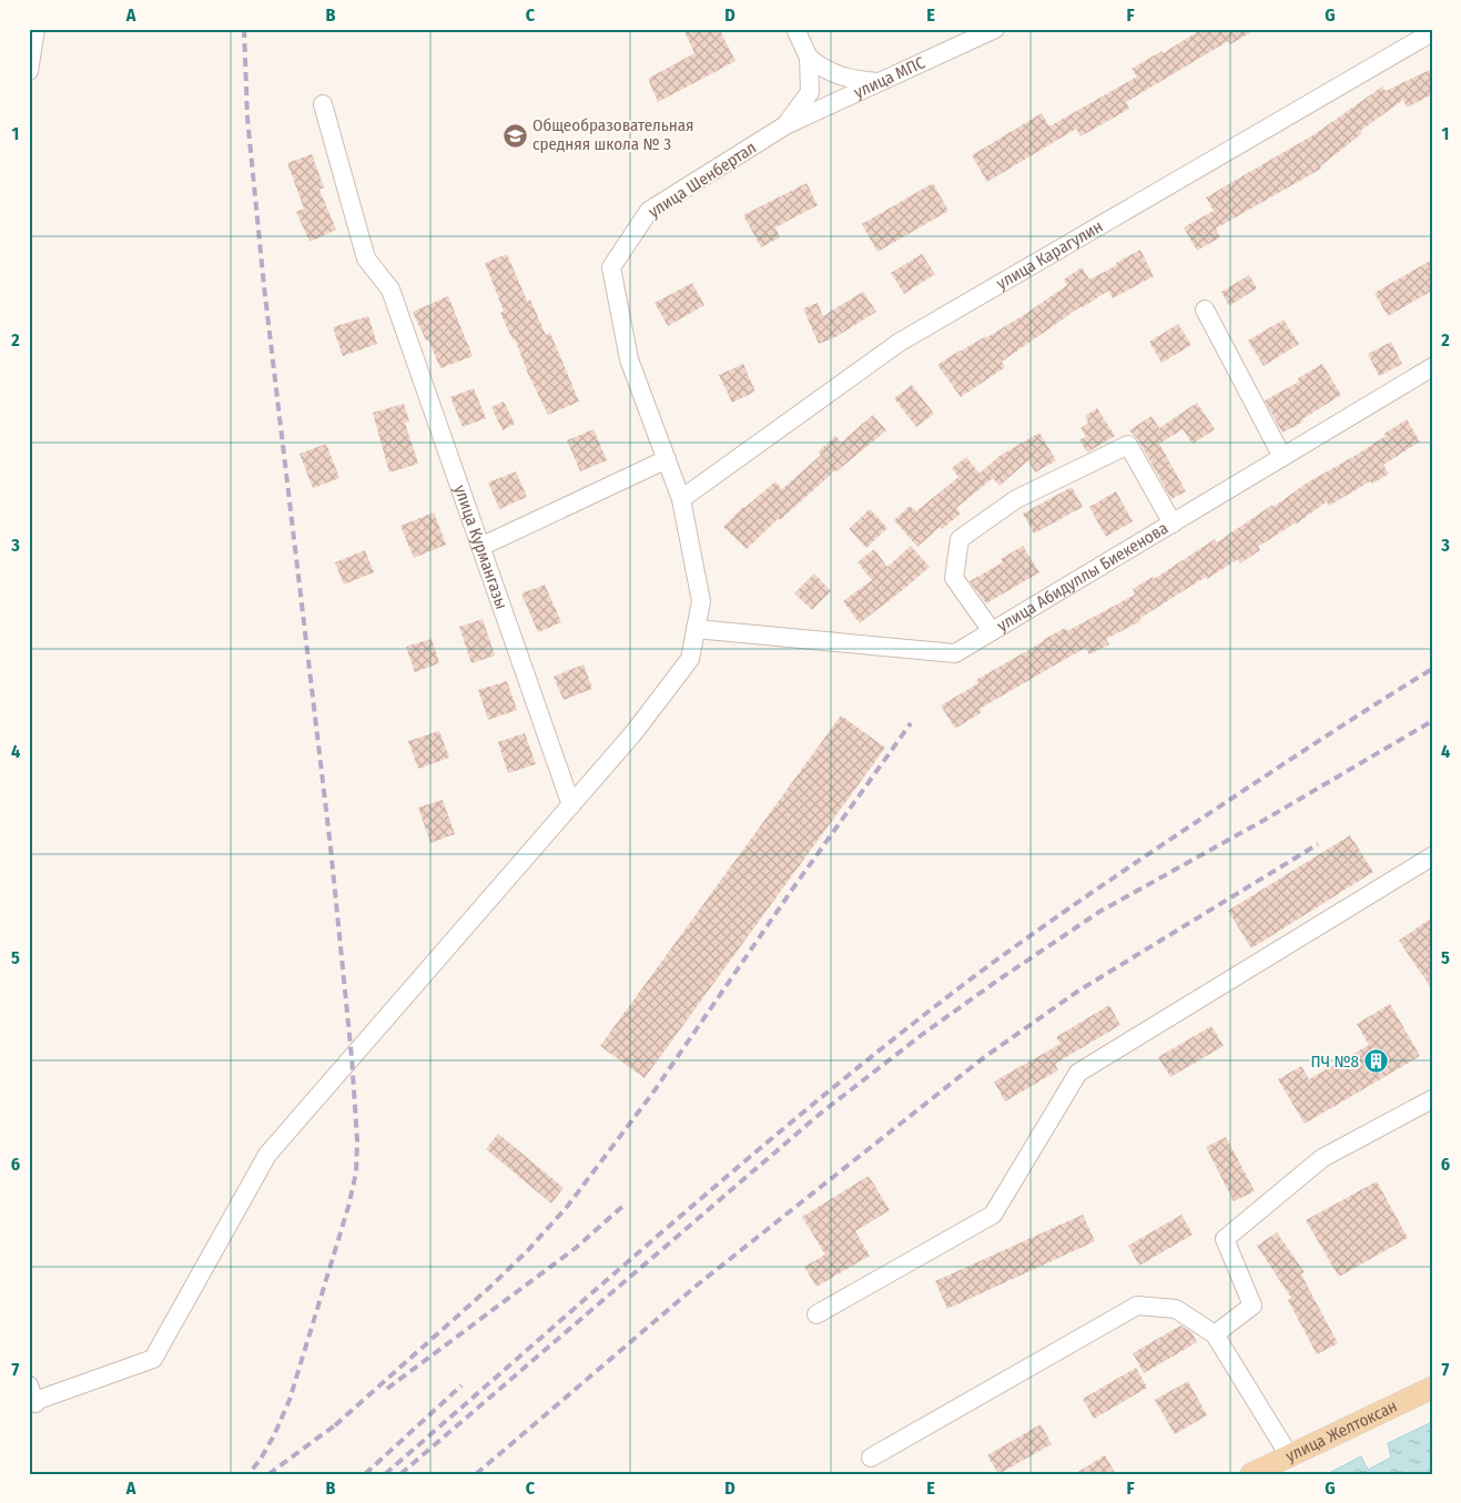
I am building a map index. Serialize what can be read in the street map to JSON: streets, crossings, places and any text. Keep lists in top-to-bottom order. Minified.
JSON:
{"streets":{"main road":["улица Желтоксан"],"street":["улица МПС","улица Шенбертал","улица Карагулин","улица Курмангазы","улица Абидуллы Биекенова"]},"crossings":[["улица МПС","улица Шенбертал"],["улица Шенбертал","улица Карагулин"],["улица Шенбертал","улица Курмангазы"],["улица Шенбертал","улица Абидуллы Биекенова"]],"places":{"school or university":["Общеобразовательная средняя школа № 3"],"building":["ПЧ №8"]},"grid":{"columns":["A","B","C","D","E","F","G"],"rows":["1","2","3","4","5","6","7"]}}
